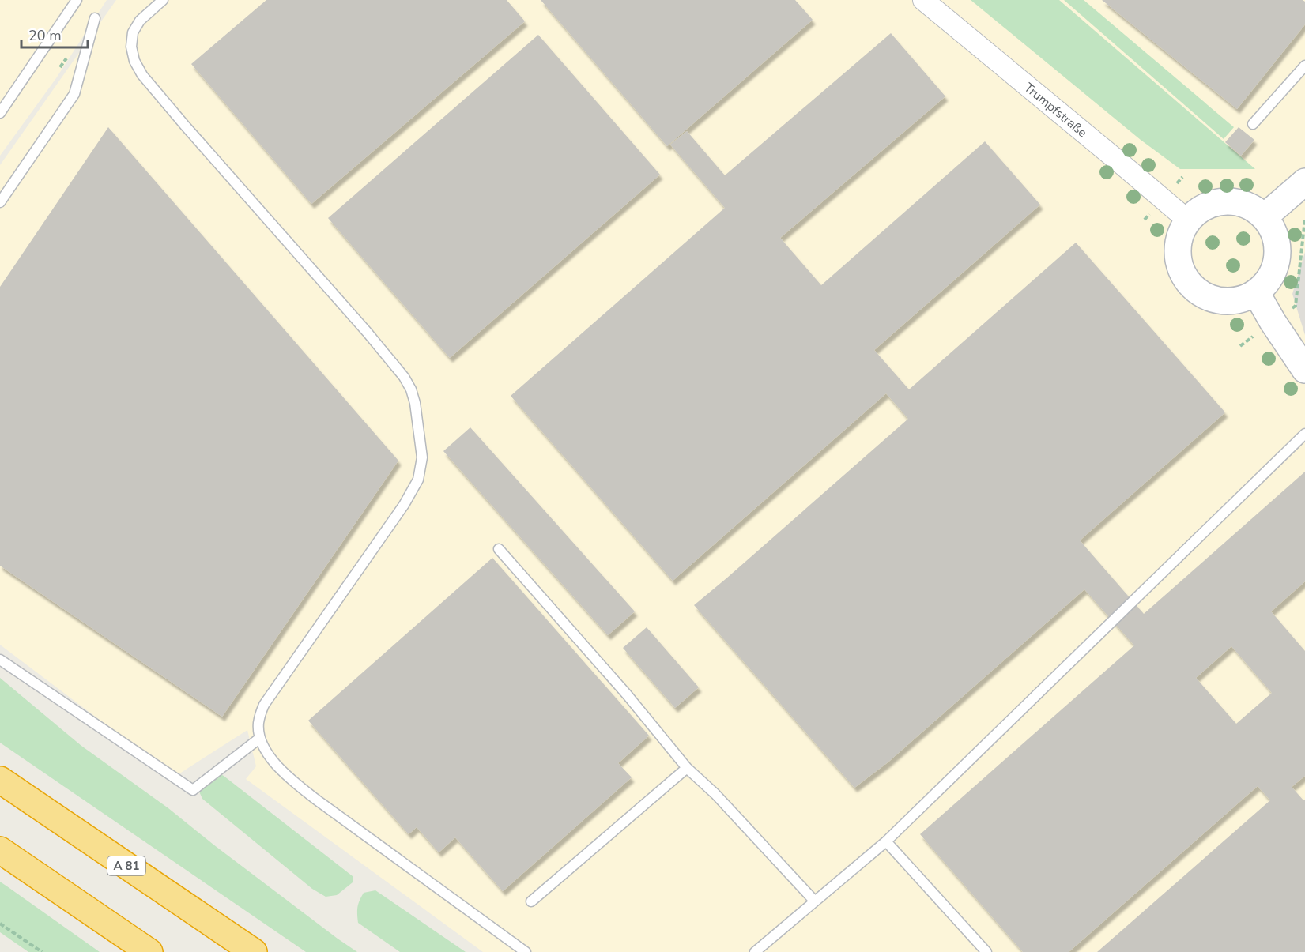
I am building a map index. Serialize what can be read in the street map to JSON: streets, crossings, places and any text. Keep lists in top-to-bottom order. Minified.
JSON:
{"streets":{"highway":["A 81"],"street":["Trumpfstraße"]},"scale_bar":"20 m"}
